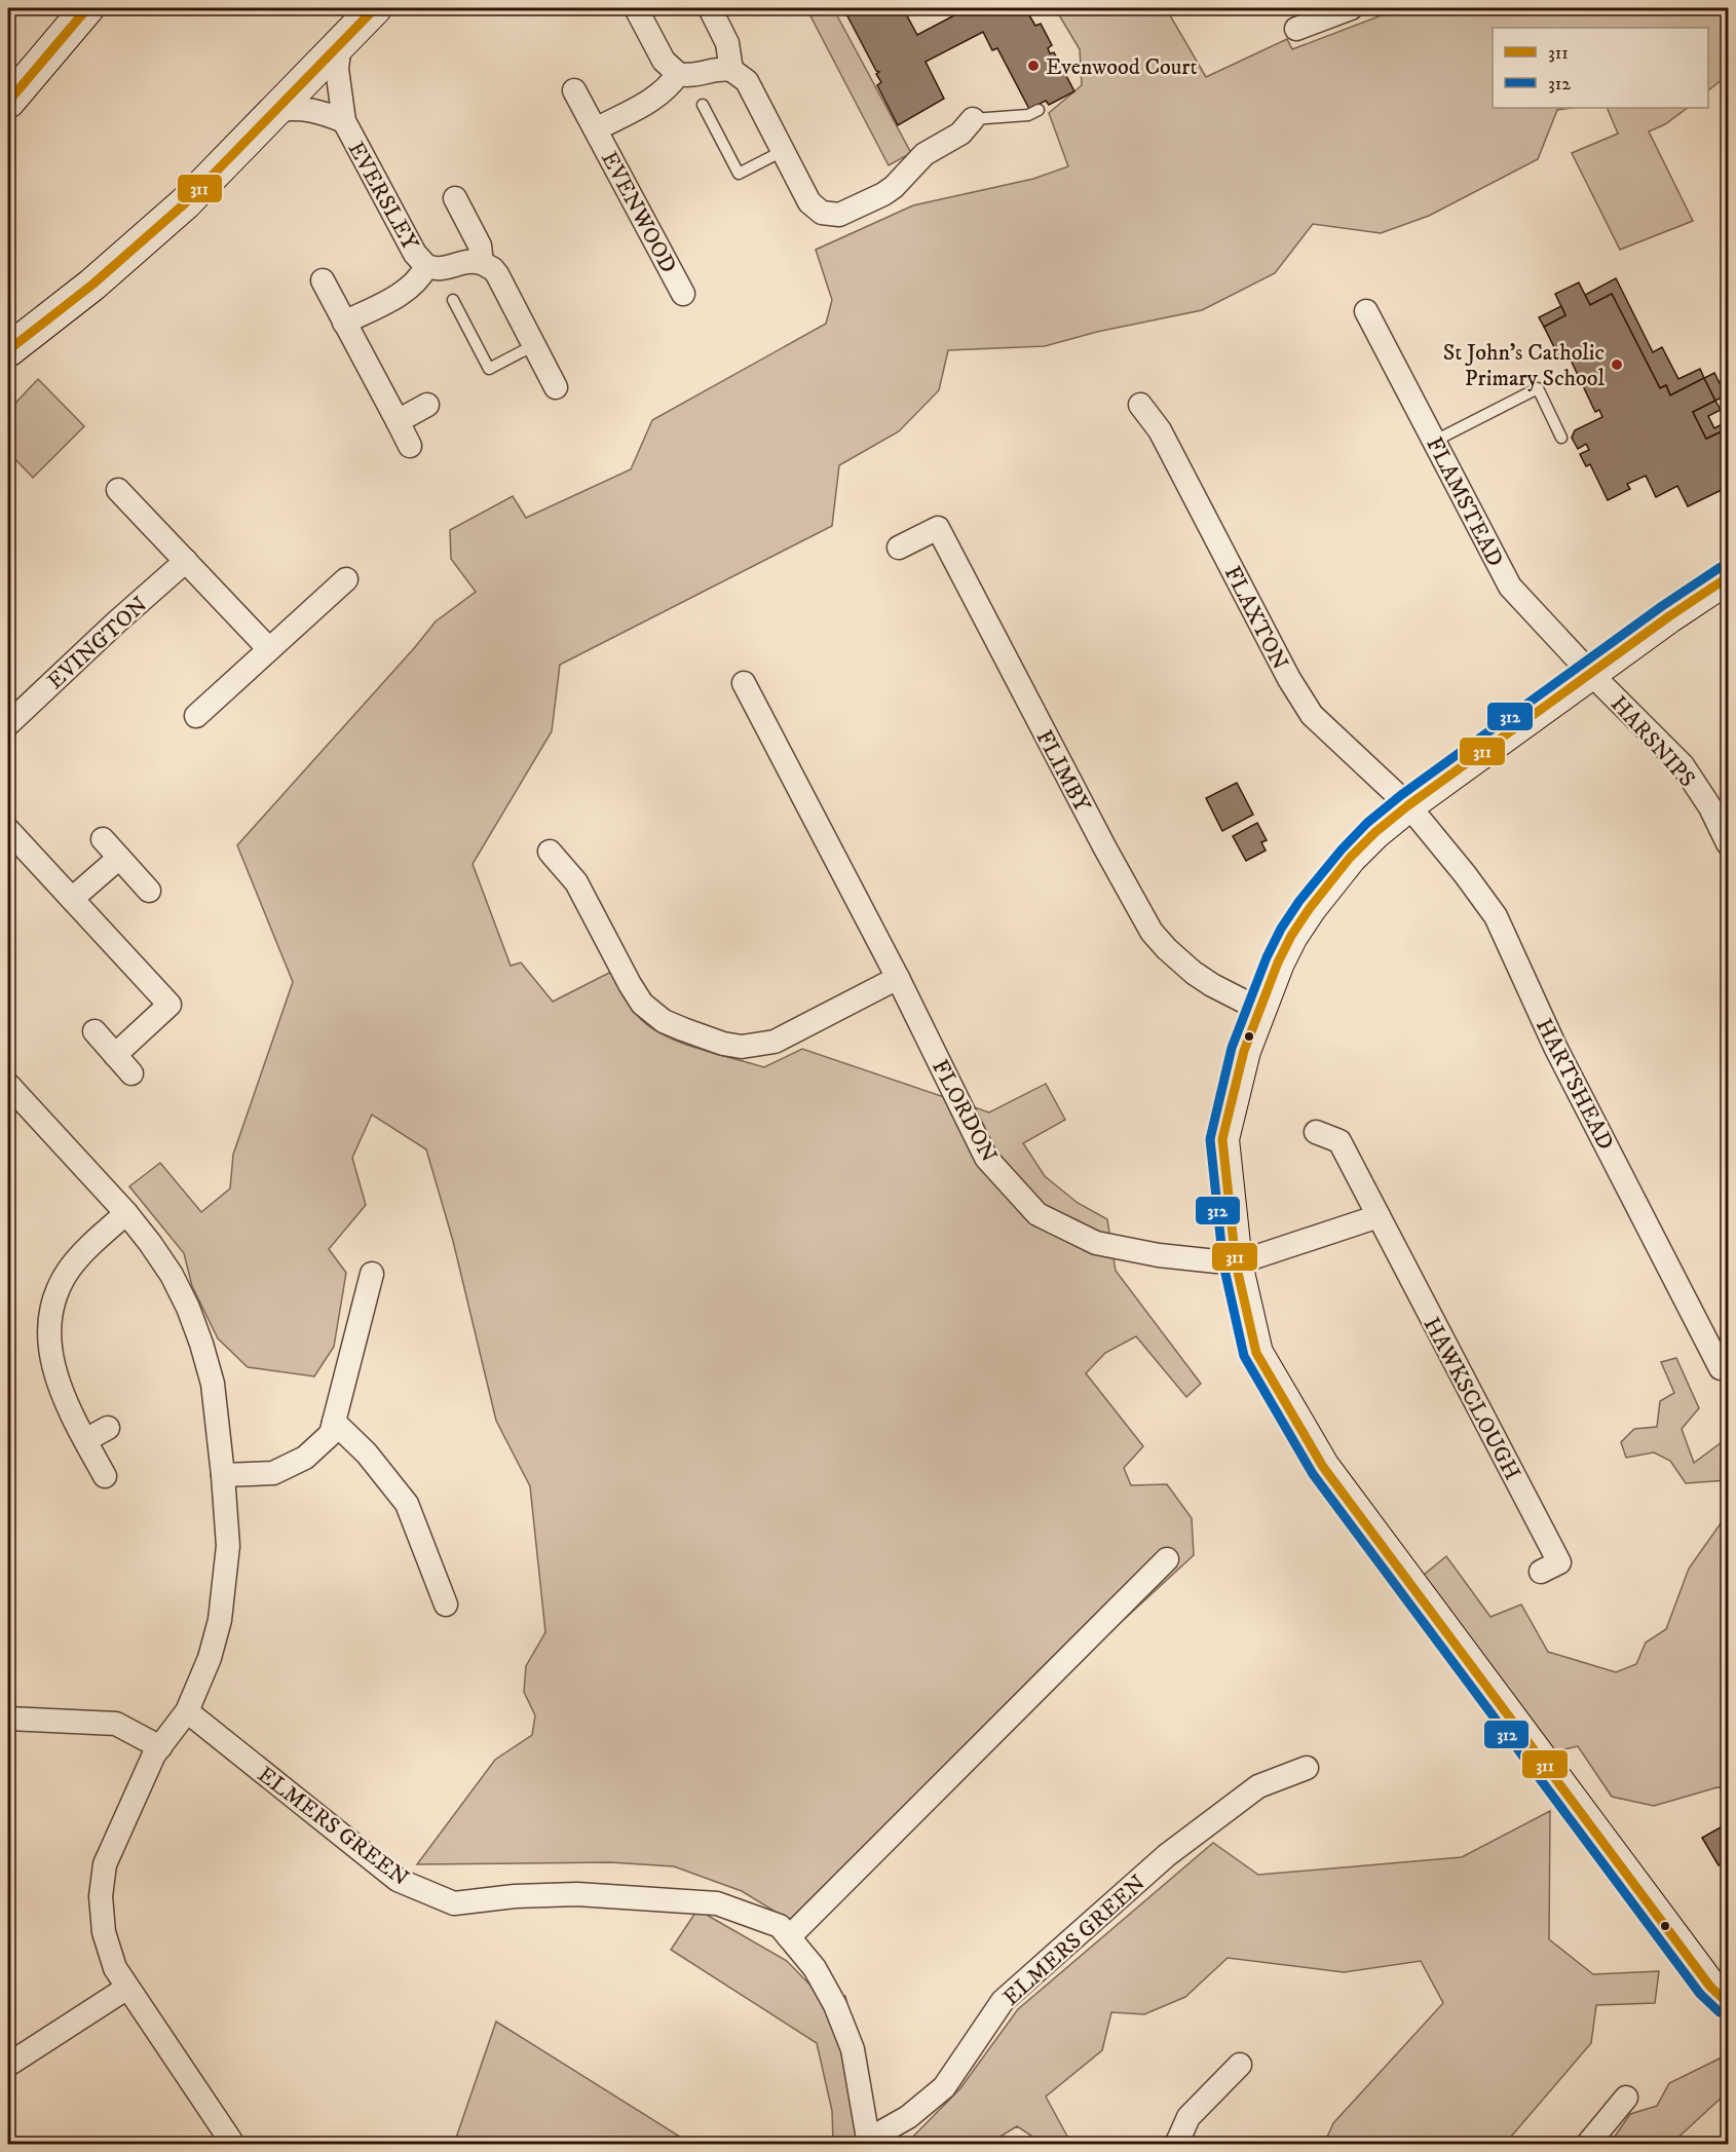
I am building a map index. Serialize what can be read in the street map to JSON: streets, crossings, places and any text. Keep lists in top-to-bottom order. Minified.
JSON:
{"streets":{"street":["EVERSLEY","EVENWOOD","FLAMSTEAD","FLAXTON","EVINGTON","HARSNIPS","FLIMBY","HARTSHEAD","FLORDON","HAWKSCLOUGH","ELMERS GREEN"]},"crossings":[["FLAMSTEAD","HARSNIPS"],["FLAXTON","HARTSHEAD"]],"places":["Evenwood Court","St John's Catholic Primary School"],"lines":["transit line 311","transit line 312"],"legend":["311","312"]}
